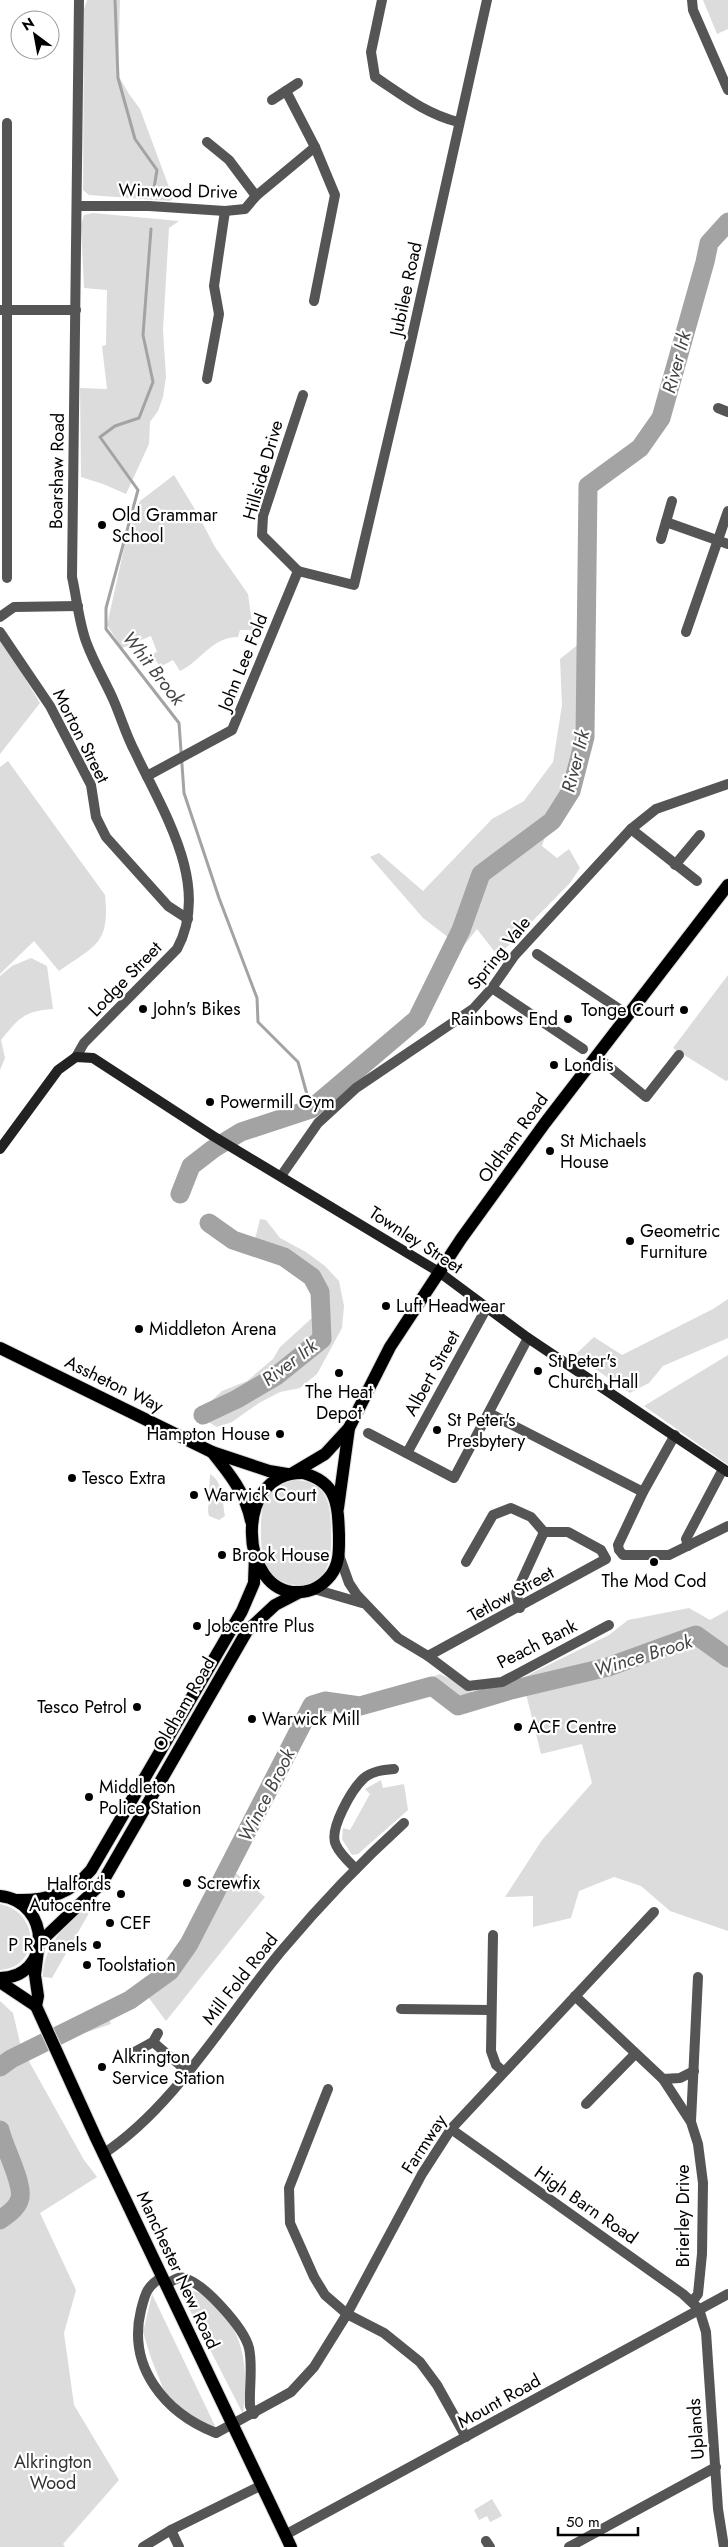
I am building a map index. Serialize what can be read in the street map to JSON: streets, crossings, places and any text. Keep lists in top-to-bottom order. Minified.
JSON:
{"streets":{"main road":["Oldham Road","Townley Street","Assheton Way","Manchester New Road"],"street":["Winwood Drive","Jubilee Road","Hillside Drive","Boarshaw Road","John Lee Fold","Morton Street","Spring Vale","Lodge Street","Albert Street","Tetlow Street","Peach Bank","Mill Fold Road","Farmway","High Barn Road","Brierley Drive","Mount Road","Uplands"]},"crossings":[["Winwood Drive","Boarshaw Road"],["Jubilee Road","Hillside Drive"],["Jubilee Road","John Lee Fold"],["Hillside Drive","John Lee Fold"],["Boarshaw Road","John Lee Fold"],["Boarshaw Road","Morton Street"],["Boarshaw Road","Lodge Street"],["Morton Street","Lodge Street"],["Spring Vale","Townley Street"],["Lodge Street","Townley Street"],["Oldham Road","Townley Street"],["Oldham Road","Assheton Way"],["Oldham Road","Peach Bank"],["Oldham Road","Manchester New Road"],["Townley Street","Albert Street"],["Assheton Way","Peach Bank"],["Tetlow Street","Peach Bank"],["Mill Fold Road","Manchester New Road"],["Farmway","High Barn Road"],["Farmway","Brierley Drive"],["Farmway","Manchester New Road"],["High Barn Road","Brierley Drive"],["High Barn Road","Mount Road"],["High Barn Road","Uplands"],["Manchester New Road","Mount Road"],["Mount Road","Uplands"]],"water":["River Irk","Whit Brook","Wince Brook"],"parks":["Alkrington Wood"],"places":["Old Grammar School","John's Bikes","Tonge Court","Rainbows End","Londis","Powermill Gym","St Michaels House","Geometric Furniture","Luft Headwear","Middleton Arena","St Peter's Church Hall","The Heat Depot","St Peter's Presbytery","Hampton House","Tesco Extra","Warwick Court","Brook House","The Mod Cod","Jobcentre Plus","Tesco Petrol","Warwick Mill","ACF Centre","Middleton Police Station","Screwfix","Halfords Autocentre","CEF","P R Panels","Toolstation","Alkrington Service Station"],"scale_bar":"50 m","north":"top left"}
